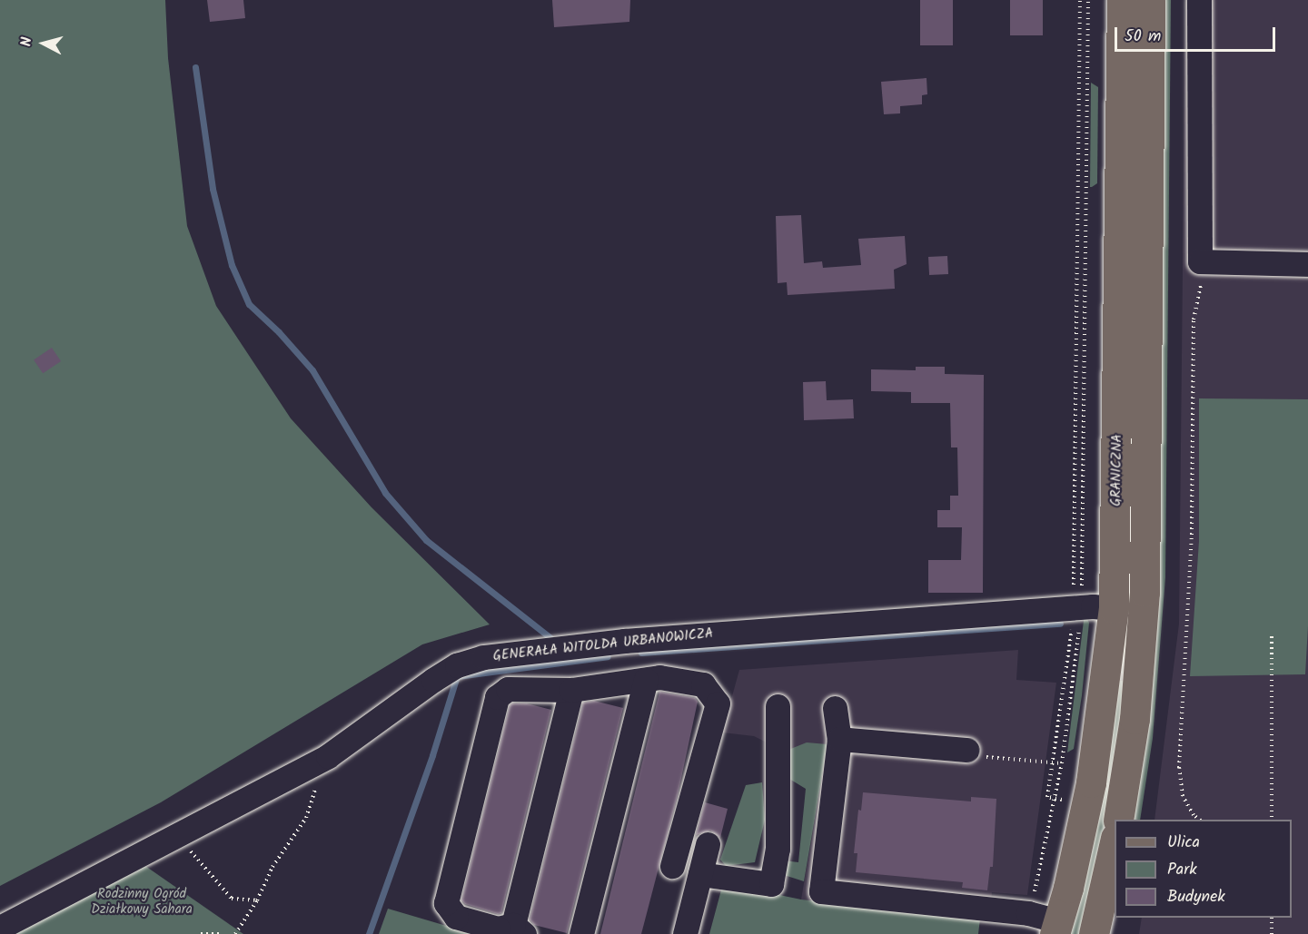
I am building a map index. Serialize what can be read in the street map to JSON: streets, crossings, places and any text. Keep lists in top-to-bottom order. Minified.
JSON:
{"streets":{"main road":["GRANICZNA"],"street":["GENERAŁA WITOLDA URBANOWICZA"]},"crossings":[["GRANICZNA","GENERAŁA WITOLDA URBANOWICZA"]],"parks":["Rodzinny Ogród Działkowy Sahara"],"legend":["Ulica","Park","Budynek"],"scale_bar":"50 m","north":"left"}
